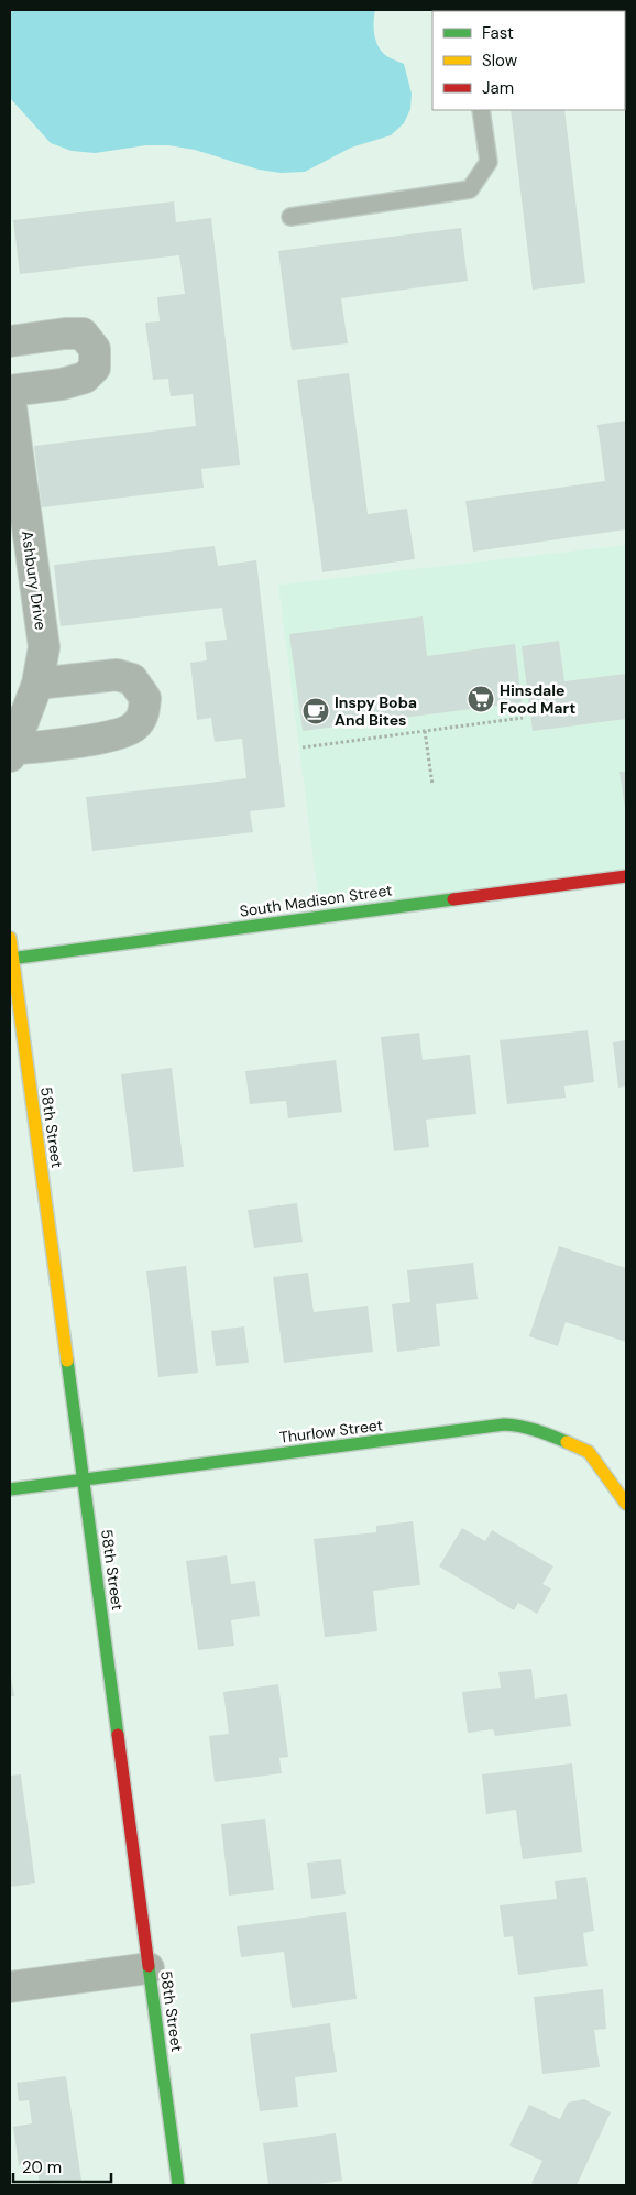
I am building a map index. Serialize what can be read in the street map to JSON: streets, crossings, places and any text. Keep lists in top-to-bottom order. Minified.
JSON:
{"streets":{"street":["Ashbury Drive","South Madison Street","58th Street","Thurlow Street"]},"crossings":[["South Madison Street","58th Street"],["58th Street","Thurlow Street"]],"places":{"supermarket":["Hinsdale Food Mart"],"cafe":["Inspy Boba And Bites"]},"legend":["Fast","Slow","Jam"],"scale_bar":"20 m"}
